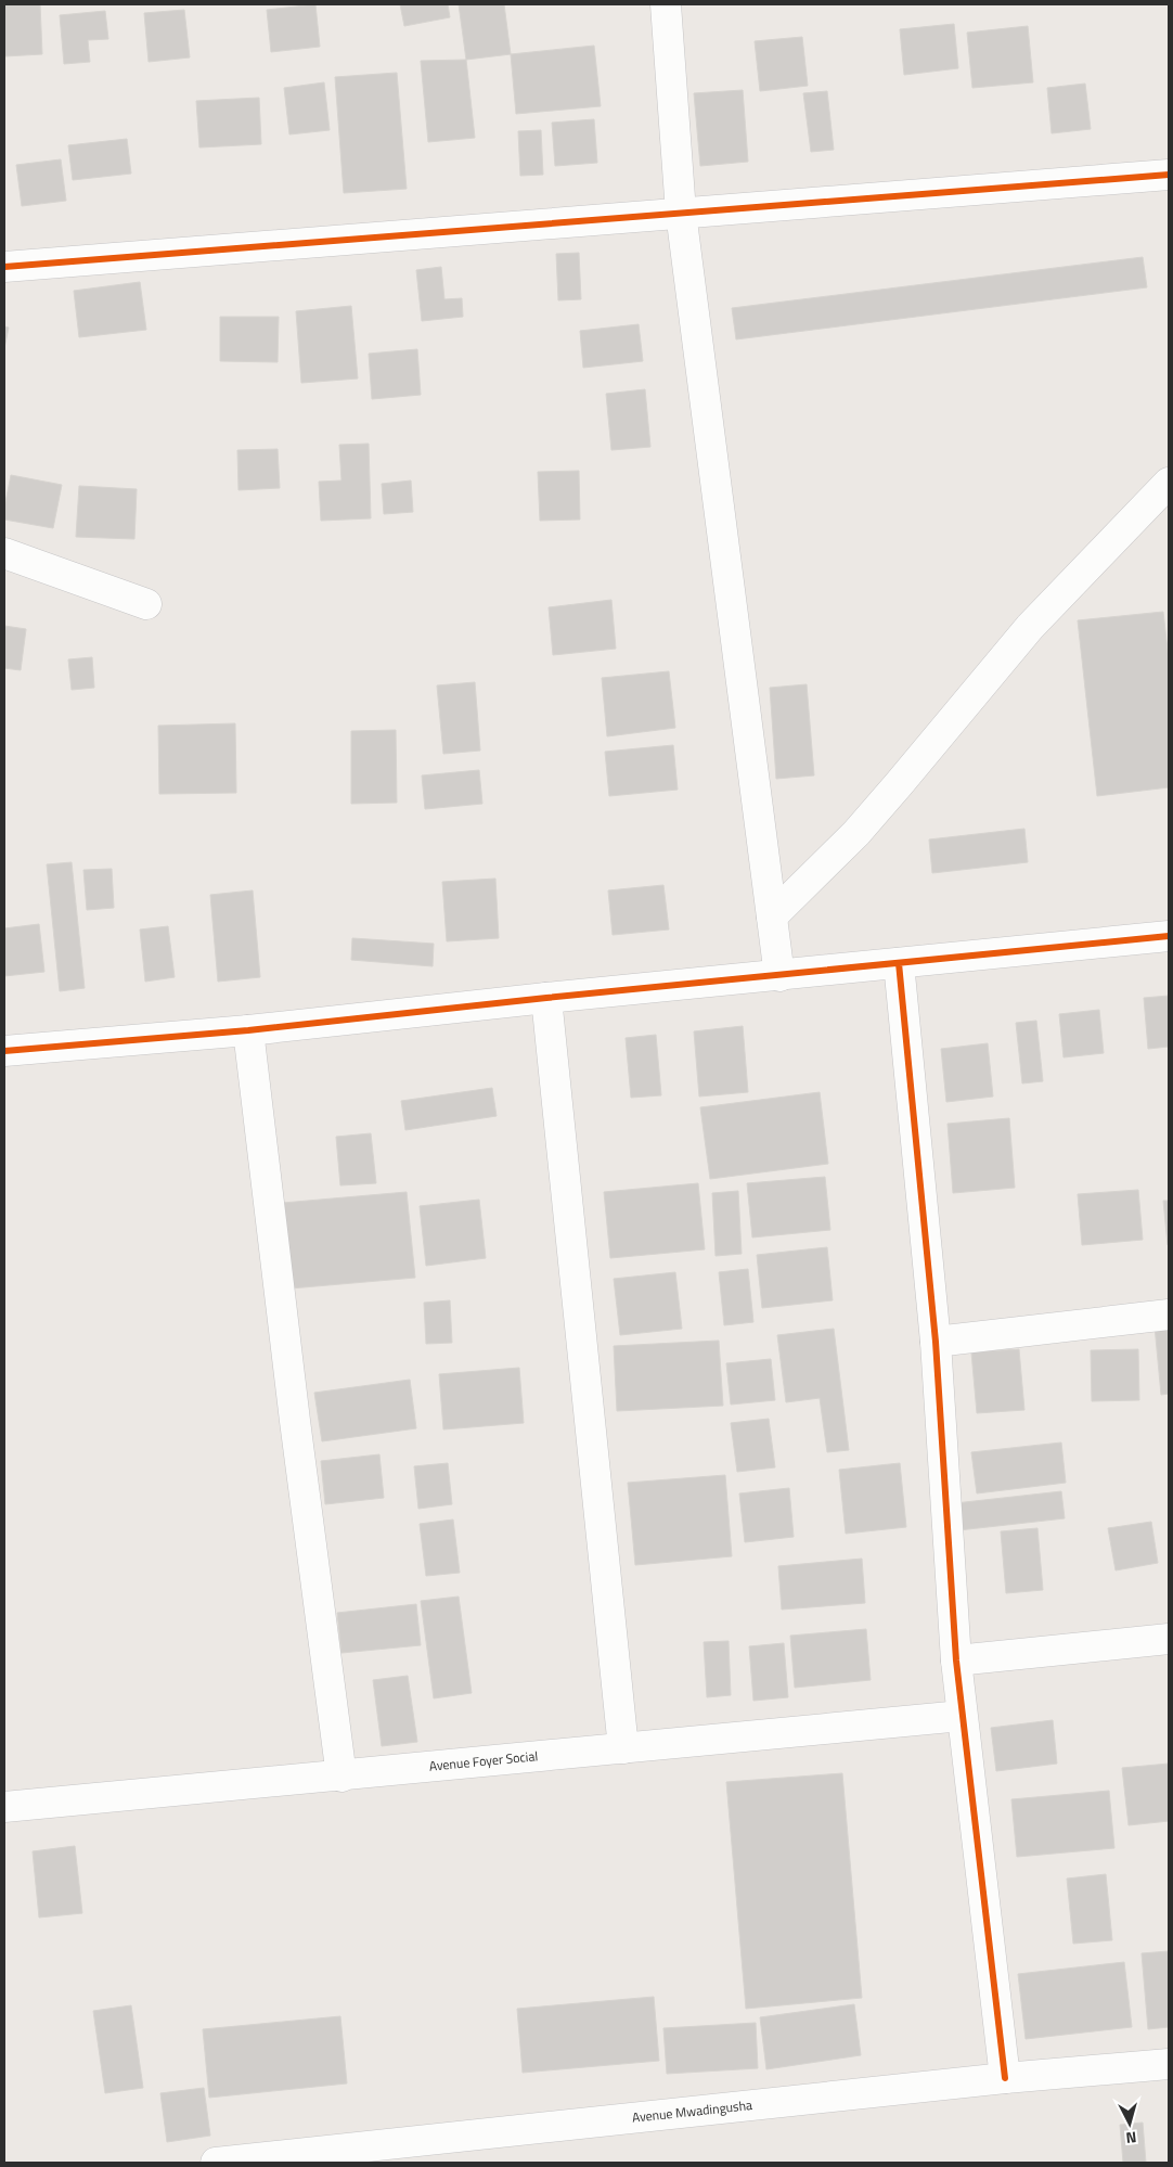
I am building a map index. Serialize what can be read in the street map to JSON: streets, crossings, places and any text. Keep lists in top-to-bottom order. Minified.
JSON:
{"streets":{"street":["Avenue Foyer Social","Avenue Mwadingusha"]},"north":"bottom"}
